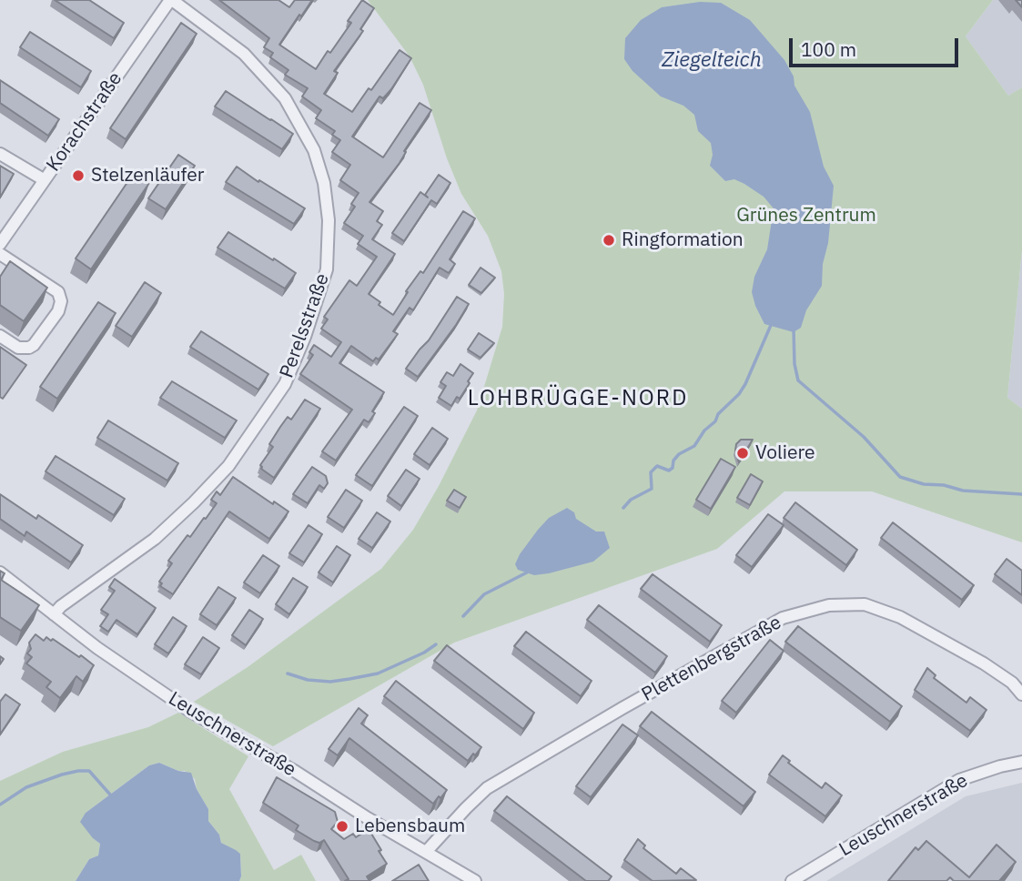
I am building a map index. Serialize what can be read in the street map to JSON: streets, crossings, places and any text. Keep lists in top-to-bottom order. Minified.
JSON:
{"streets":{"street":["Korachstraße","Perelsstraße","Plettenbergstraße","Leuschnerstraße"]},"crossings":[["Korachstraße","Perelsstraße"],["Perelsstraße","Leuschnerstraße"],["Plettenbergstraße","Leuschnerstraße"]],"districts":["LOHBRÜGGE-NORD"],"water":["Ziegelteich"],"parks":["Grünes Zentrum"],"places":["Stelzenläufer","Ringformation","Voliere","Lebensbaum"],"scale_bar":"100 m"}
